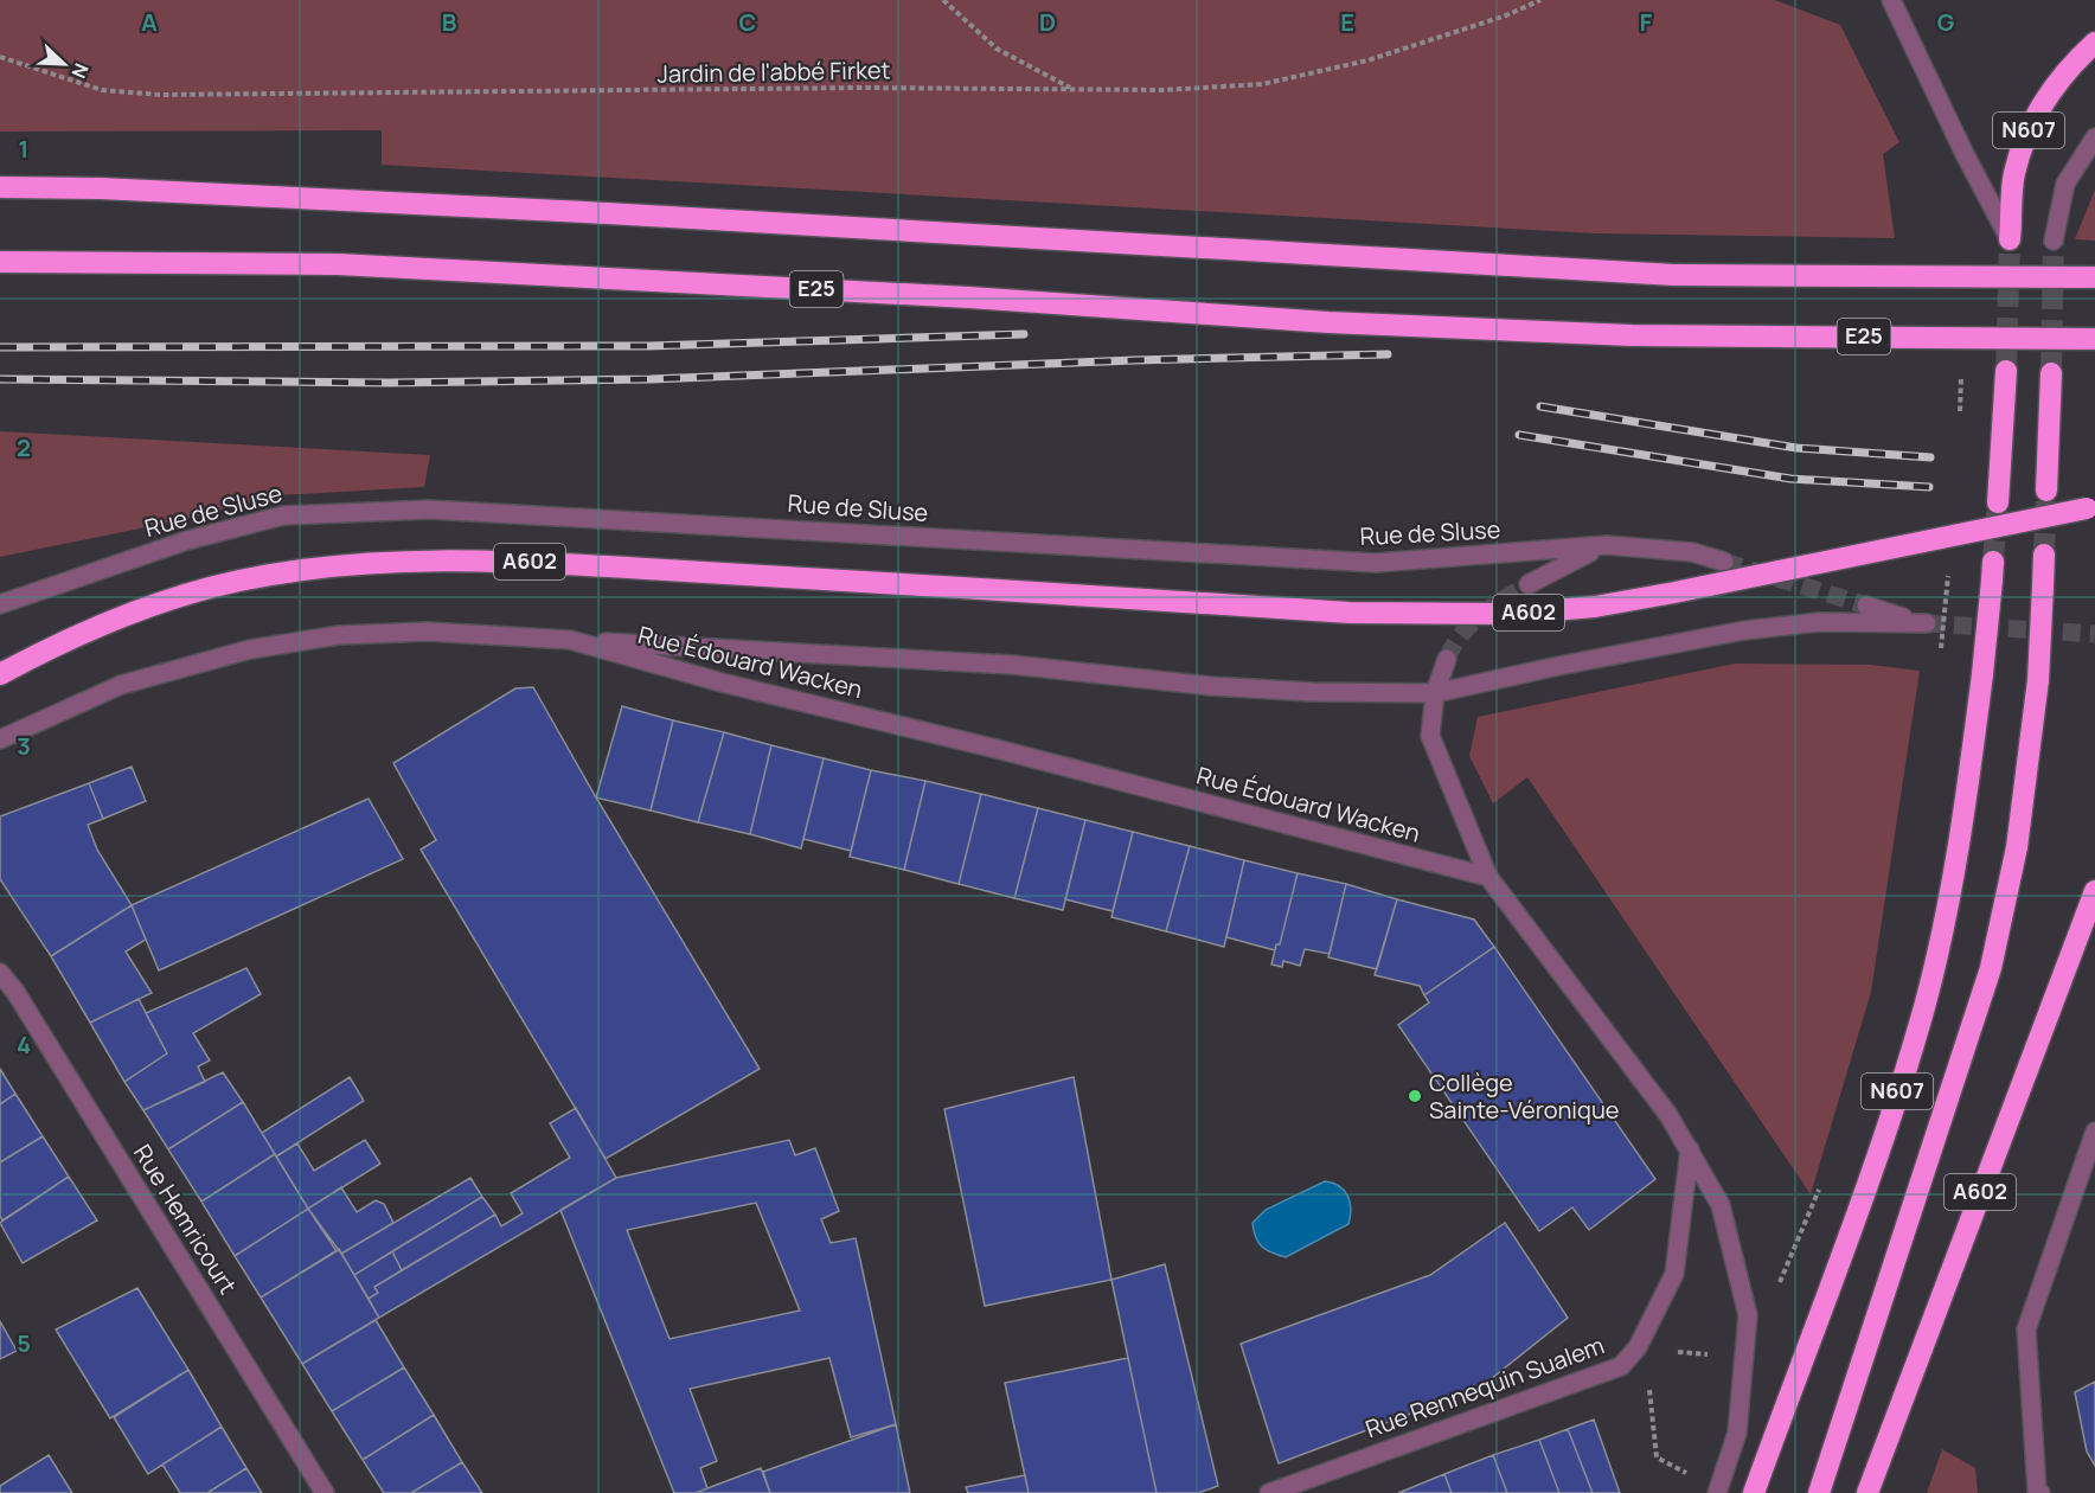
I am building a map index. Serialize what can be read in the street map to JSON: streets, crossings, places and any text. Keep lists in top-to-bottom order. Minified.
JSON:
{"streets":{"highway":["N607","E25","A602"],"street":["Rue de Sluse","Rue Édouard Wacken","Rue Hemricourt","Rue Rennequin Sualem"],"path":["Jardin de l'abbé Firket"]},"places":["Collège Sainte-Véronique"],"north":"bottom right","grid":{"columns":["A","B","C","D","E","F","G"],"rows":["1","2","3","4","5"]}}
